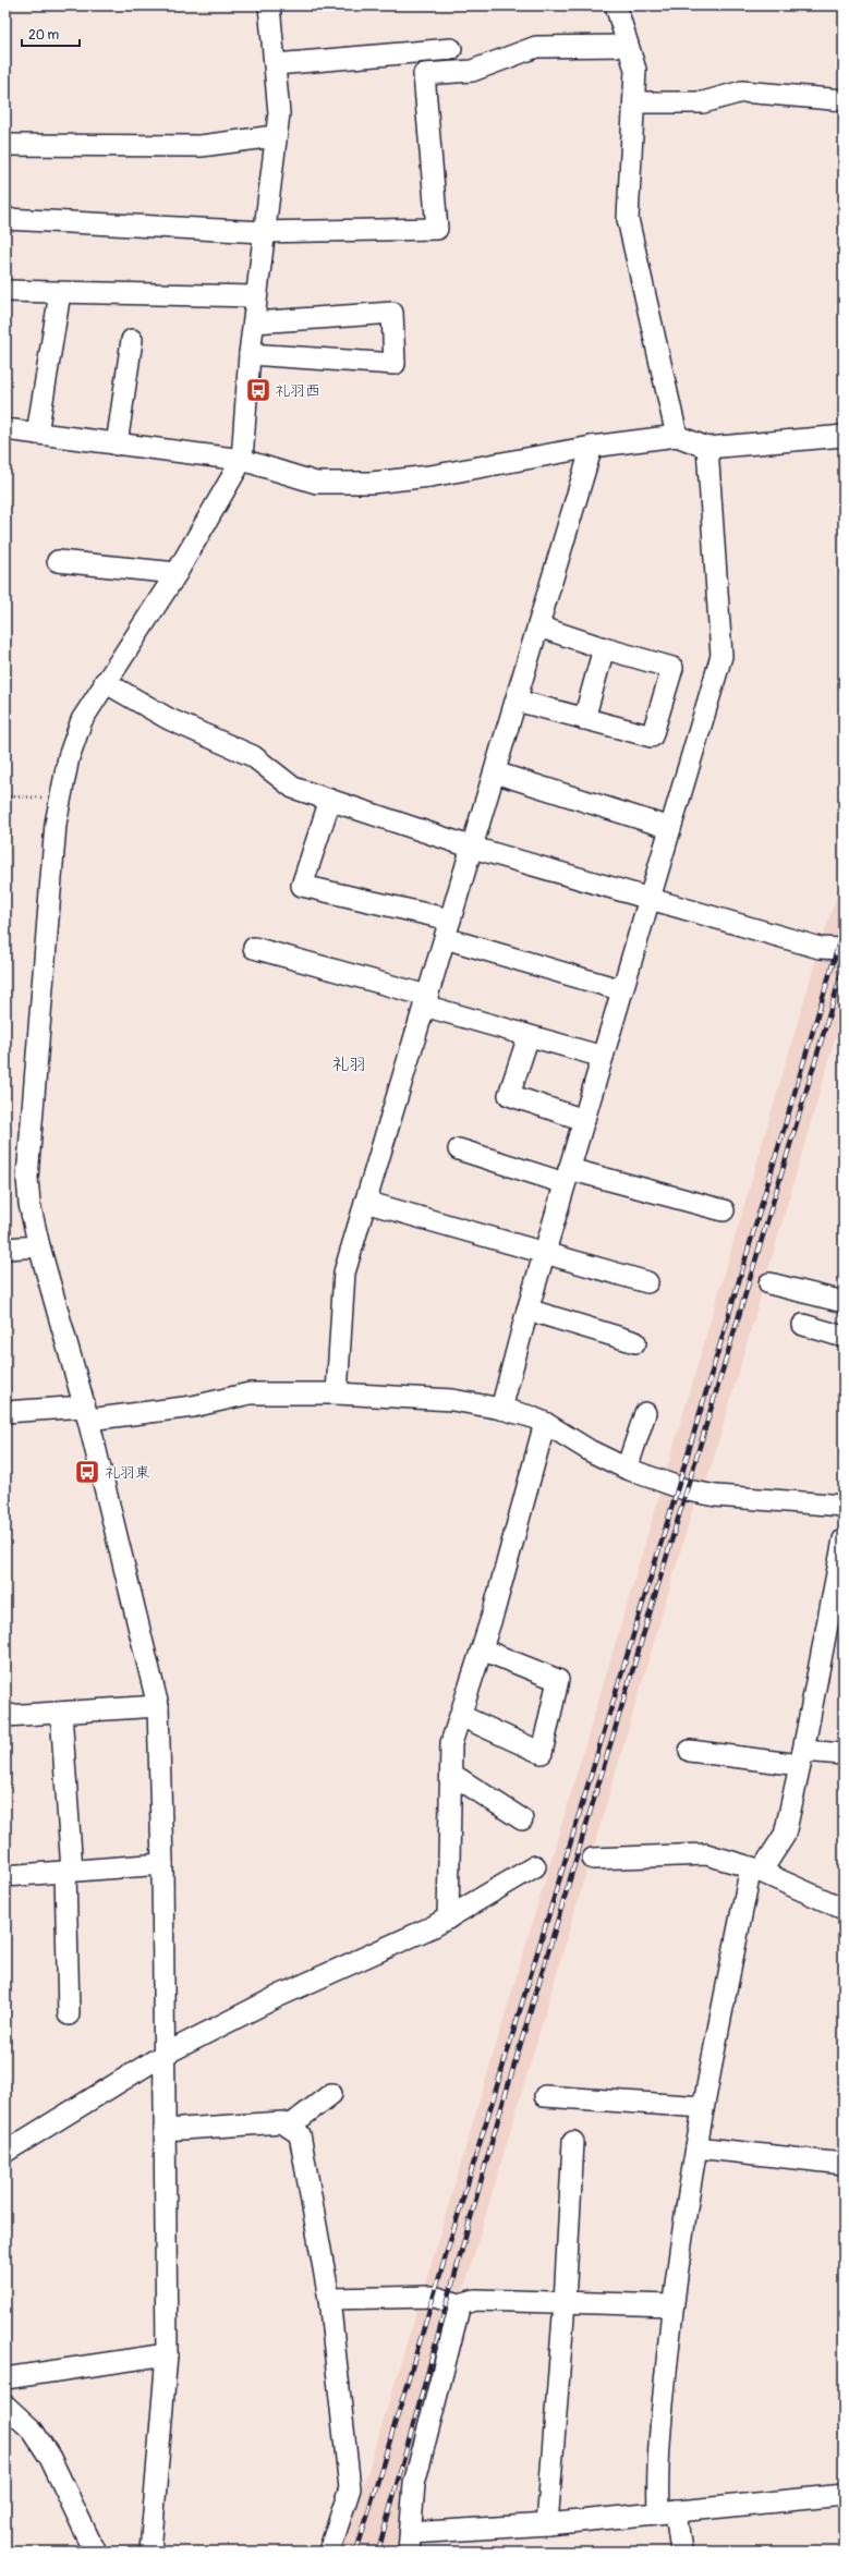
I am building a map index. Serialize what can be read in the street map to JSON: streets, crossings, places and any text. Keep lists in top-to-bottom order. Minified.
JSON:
{"districts":["礼羽"],"places":{"bus stop":["礼羽西","礼羽東"]},"scale_bar":"20 m"}
